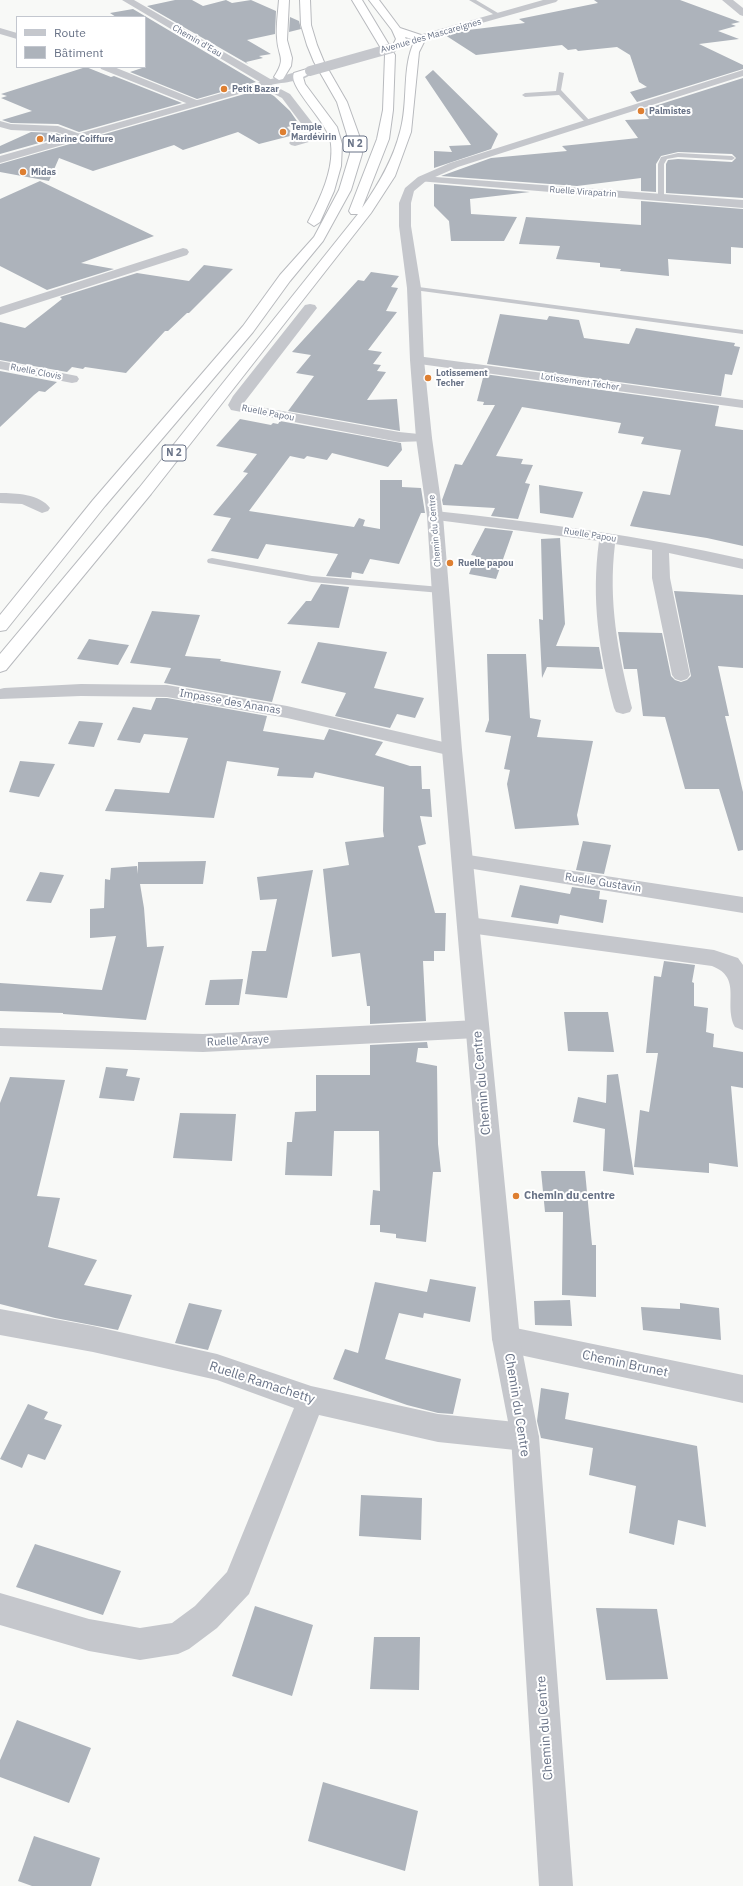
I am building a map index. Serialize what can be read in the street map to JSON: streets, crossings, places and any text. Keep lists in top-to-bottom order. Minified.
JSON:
{"streets":{"highway":["N 2"],"street":["Avenue des Mascareignes","Chemin d'Eau","Ruelle Virapatrin","Ruelle Clovis","Lotissement Técher","Ruelle Papou","Chemin du Centre","Impasse des Ananas","Ruelle Gustavin","Ruelle Araye","Chemin Brunet","Ruelle Ramachetty"]},"crossings":[["Ruelle Virapatrin","Chemin du Centre"],["Lotissement Técher","Chemin du Centre"],["Ruelle Papou","Chemin du Centre"],["Chemin du Centre","Impasse des Ananas"],["Chemin du Centre","Ruelle Gustavin"],["Chemin du Centre","Ruelle Araye"],["Chemin du Centre","Chemin Brunet"],["Chemin du Centre","Ruelle Ramachetty"]],"places":["Petit Bazar","Palmistes","Temple Mardévirin","Marine Coiffure","Midas","Lotissement Techer","Ruelle papou","Chemin du centre"],"legend":["Route","Bâtiment"]}
